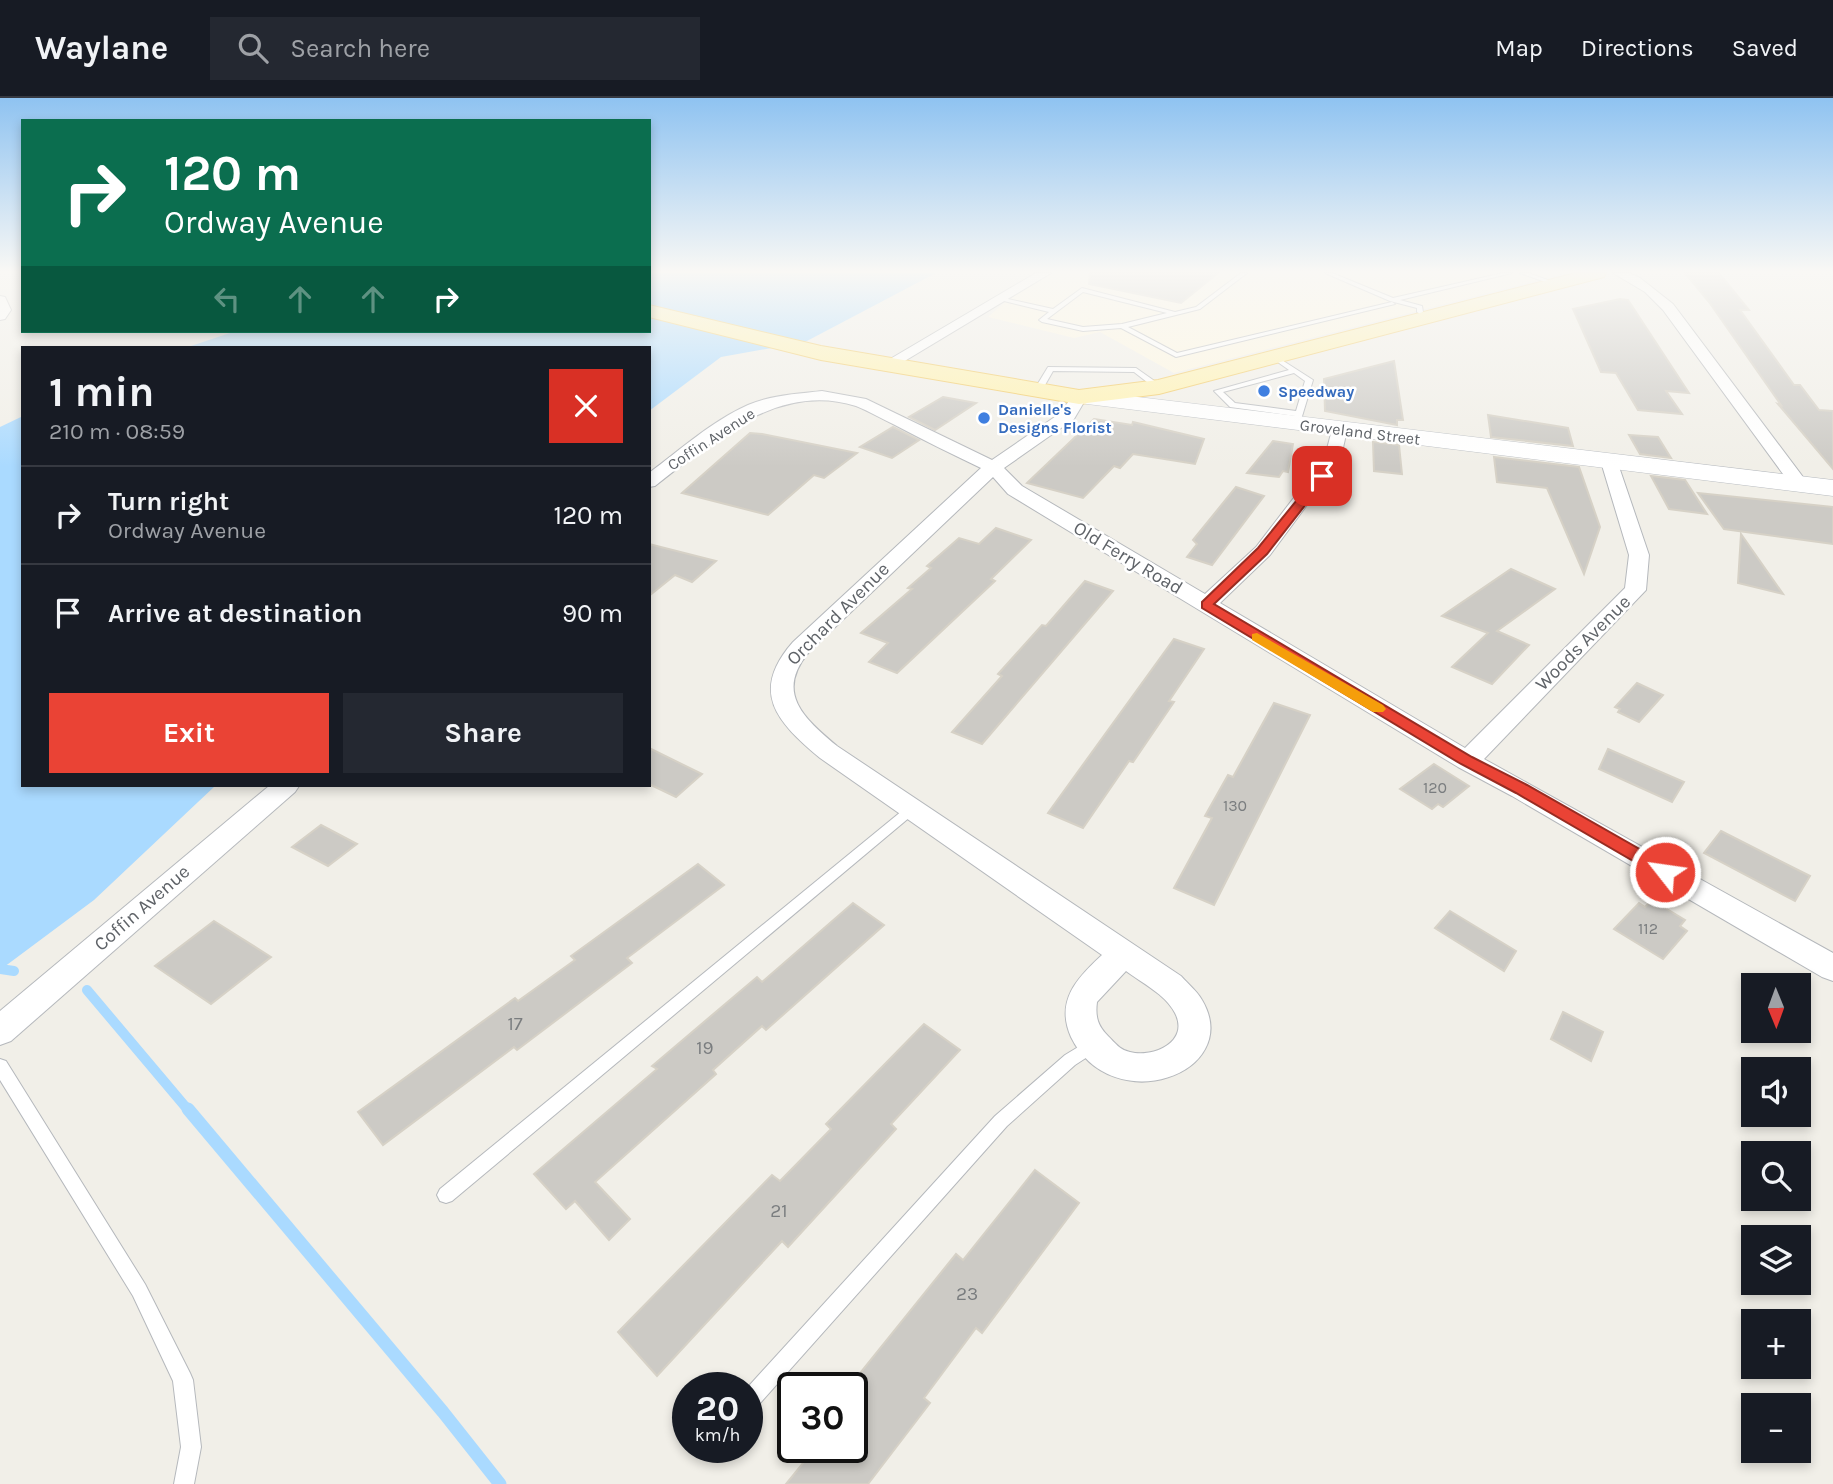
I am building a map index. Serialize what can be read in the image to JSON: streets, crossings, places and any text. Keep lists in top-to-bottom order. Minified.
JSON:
{"streets":{"main road":["Groveland Street"],"street":["Coffin Avenue","Old Ferry Road","Orchard Avenue","Woods Avenue"]},"crossings":[["Groveland Street","Orchard Avenue"],["Groveland Street","Woods Avenue"],["Coffin Avenue","Old Ferry Road"],["Old Ferry Road","Orchard Avenue"],["Old Ferry Road","Woods Avenue"]],"places":["Speedway","Danielle's Designs Florist"],"house_numbers":["120","130","112","17","19","21","23"],"north":"bottom","page":{"header":"Waylane","search":"Search here","nav":["Map","Directions","Saved"],"turn":["120 m","Ordway Avenue"],"heading":["1 min","210 m · 08:59"],"list":[{"name":"Turn right","note":"Ordway Avenue","value":"120 m"},{"name":"Arrive at destination","value":"90 m"}],"buttons":["Exit","Share"],"map_buttons":["+","−"],"speed":"20 km/h","limit":"30"}}
